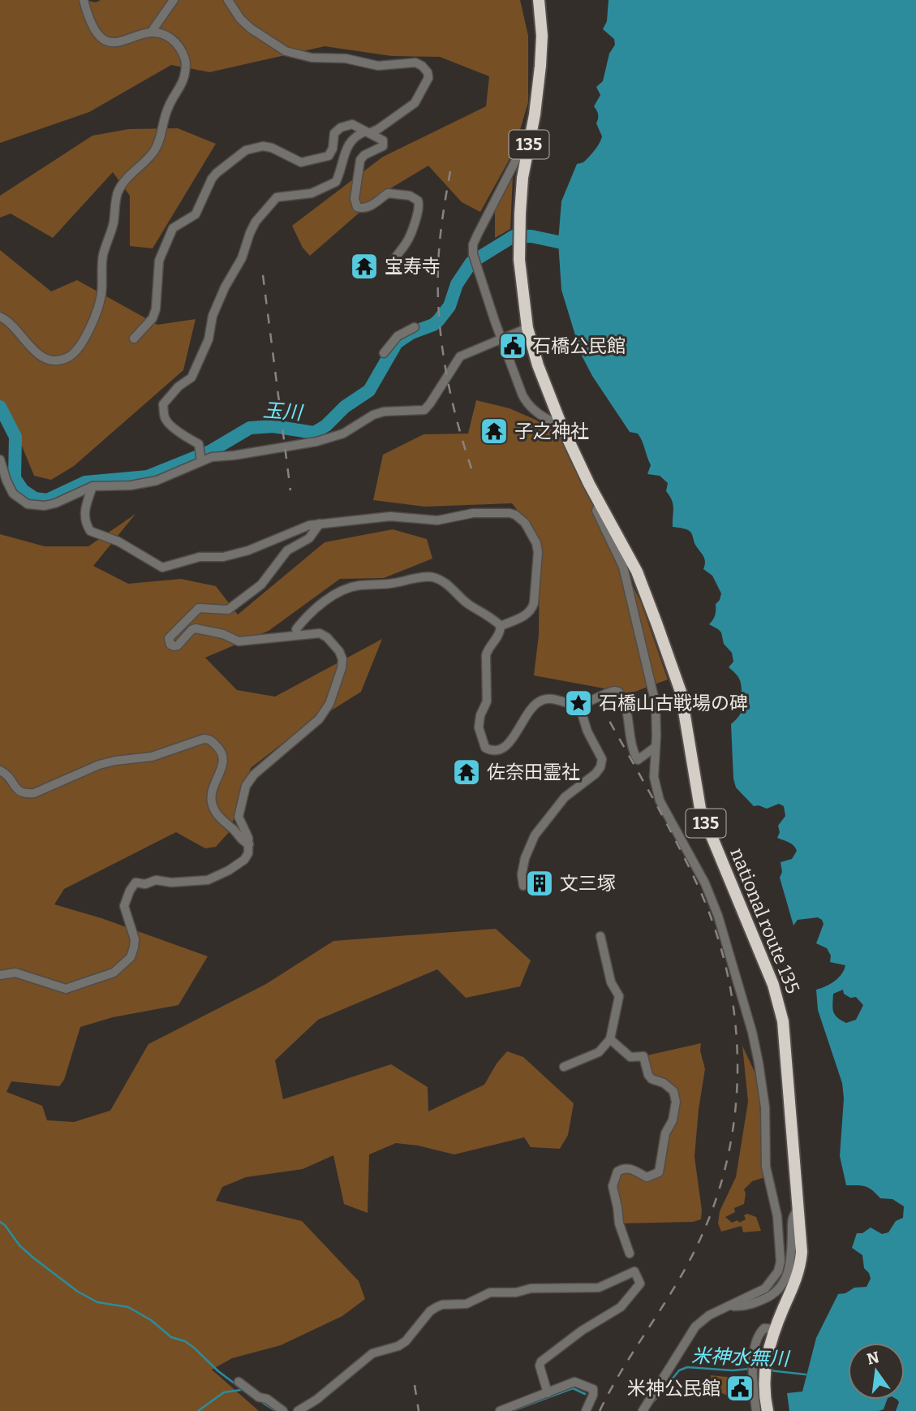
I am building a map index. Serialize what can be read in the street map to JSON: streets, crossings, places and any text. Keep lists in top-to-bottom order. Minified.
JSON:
{"streets":{"highway":["135","national route 135"]},"water":["玉川","米神水無川"],"places":{"temple":["宝寿寺","子之神社","佐奈田霊社"],"public building":["石橋公民館","米神公民館"],"place":["石橋山古戦場の碑"],"building":["文三塚"]},"north":"top"}
